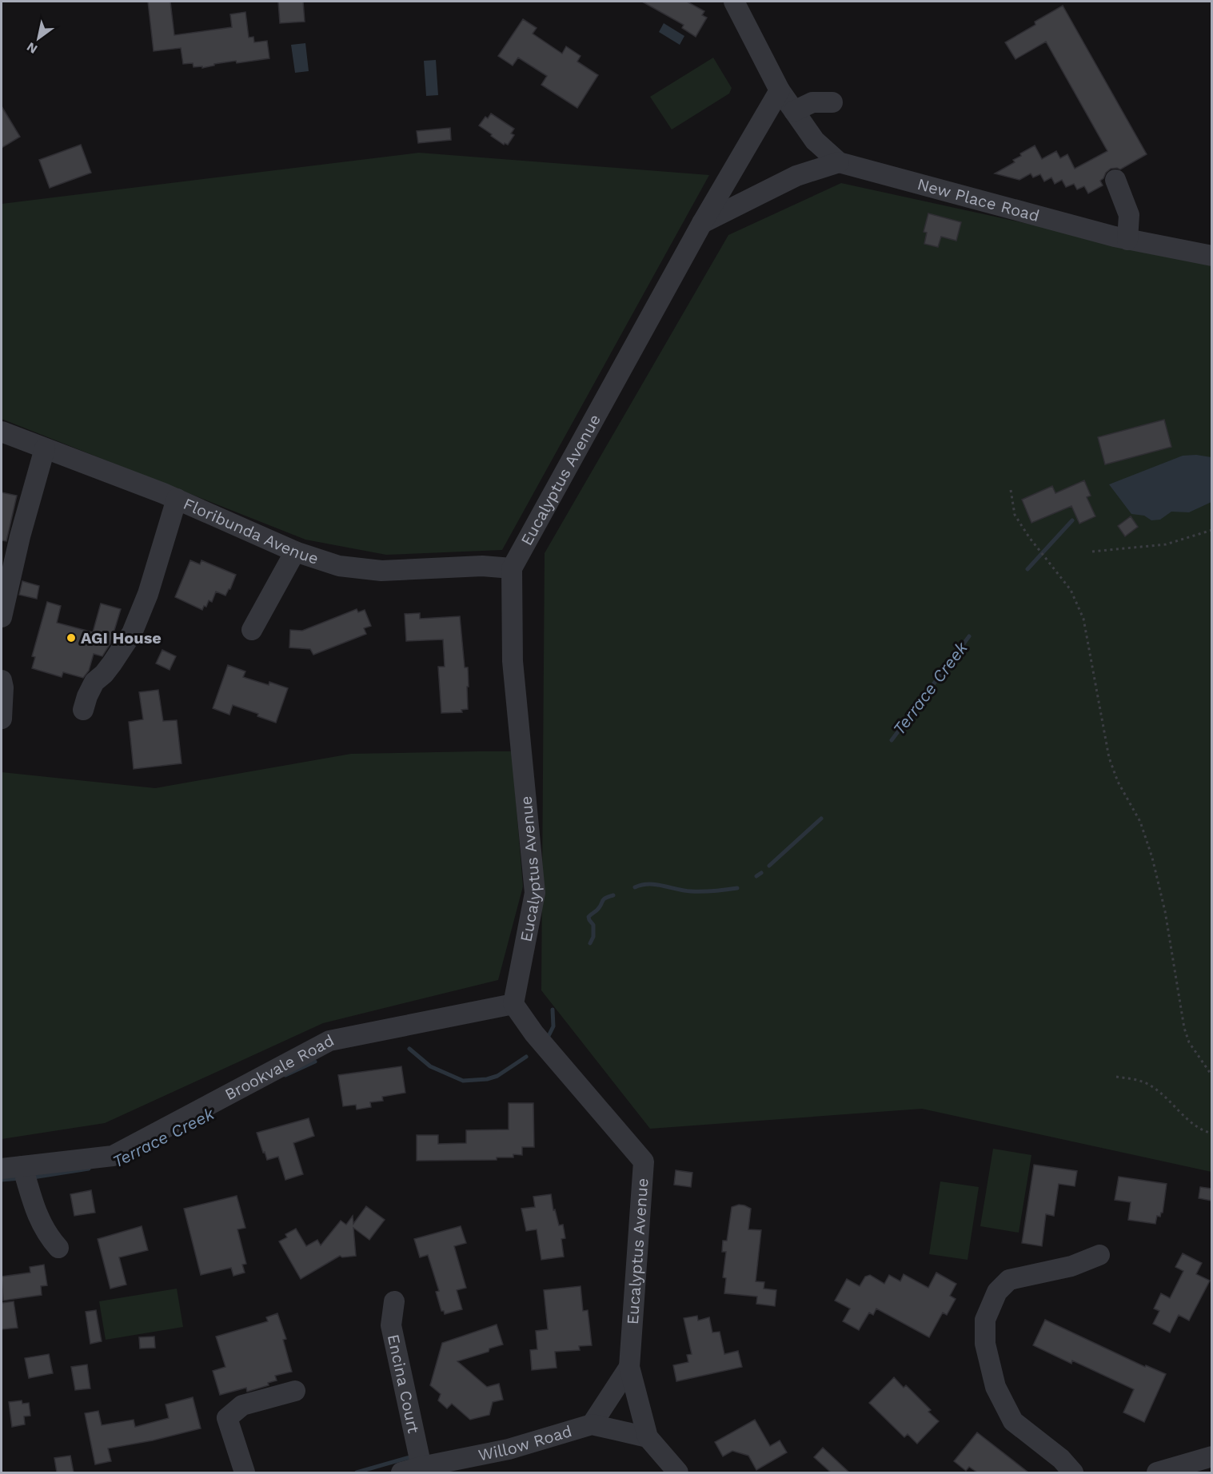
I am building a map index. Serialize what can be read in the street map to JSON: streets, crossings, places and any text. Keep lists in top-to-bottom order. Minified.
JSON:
{"streets":{"street":["New Place Road","Eucalyptus Avenue","Floribunda Avenue","Brookvale Road","Encina Court","Willow Road"]},"crossings":[["New Place Road","Eucalyptus Avenue"],["Eucalyptus Avenue","Floribunda Avenue"],["Eucalyptus Avenue","Brookvale Road"],["Eucalyptus Avenue","Willow Road"],["Encina Court","Willow Road"]],"water":["Terrace Creek"],"places":["AGI House"],"north":"bottom left"}
